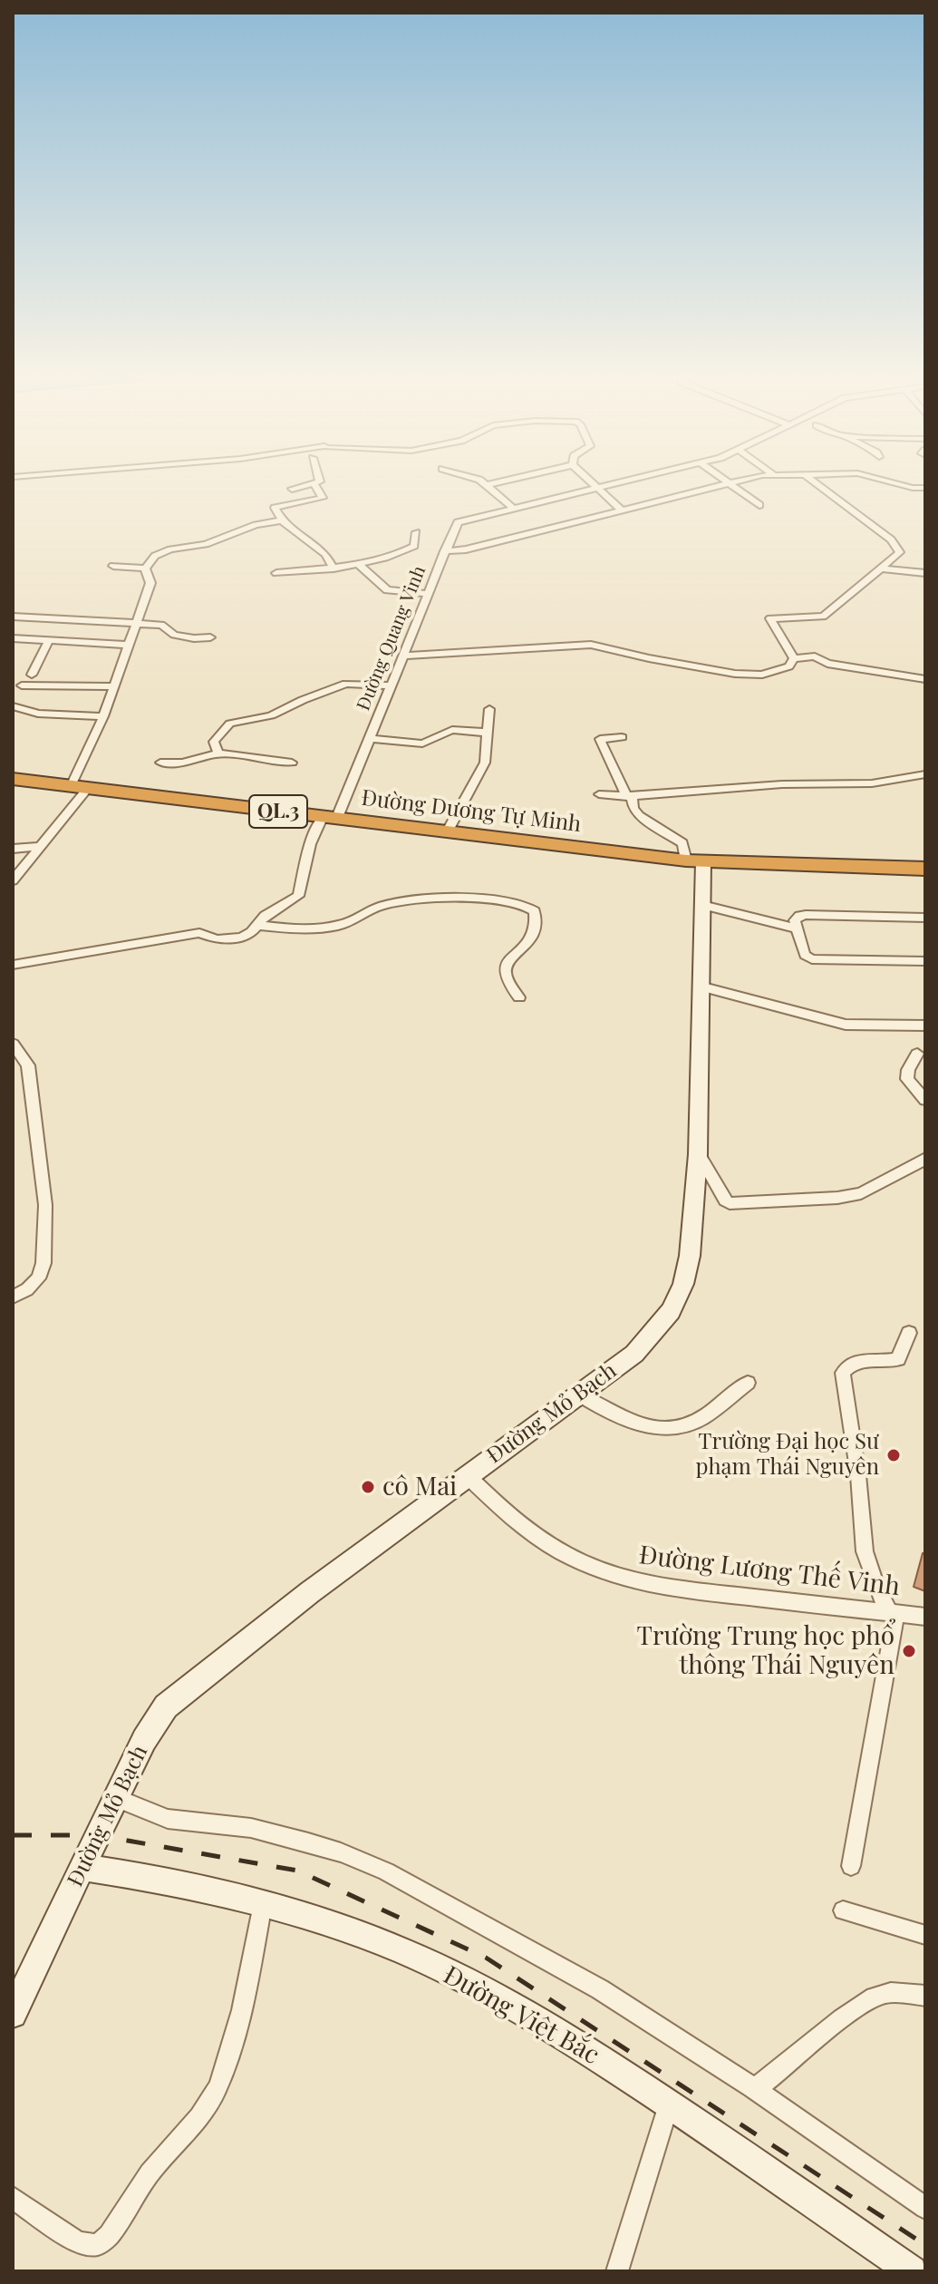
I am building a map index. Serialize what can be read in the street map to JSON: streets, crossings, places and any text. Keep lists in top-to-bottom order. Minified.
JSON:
{"streets":{"highway":["QL.3","Đường Dương Tự Minh"],"street":["Đường Quang Vinh","Đường Mỏ Bạch","Đường Lương Thế Vinh","Đường Việt Bắc"]},"crossings":[["Đường Quang Vinh","Đường Dương Tự Minh"],["Đường Dương Tự Minh","Đường Mỏ Bạch"],["Đường Mỏ Bạch","Đường Lương Thế Vinh"],["Đường Mỏ Bạch","Đường Việt Bắc"]],"places":["Trường Đại học Sư phạm Thái Nguyên","cô Mai","Trường Trung học phổ thông Thái Nguyên"]}
